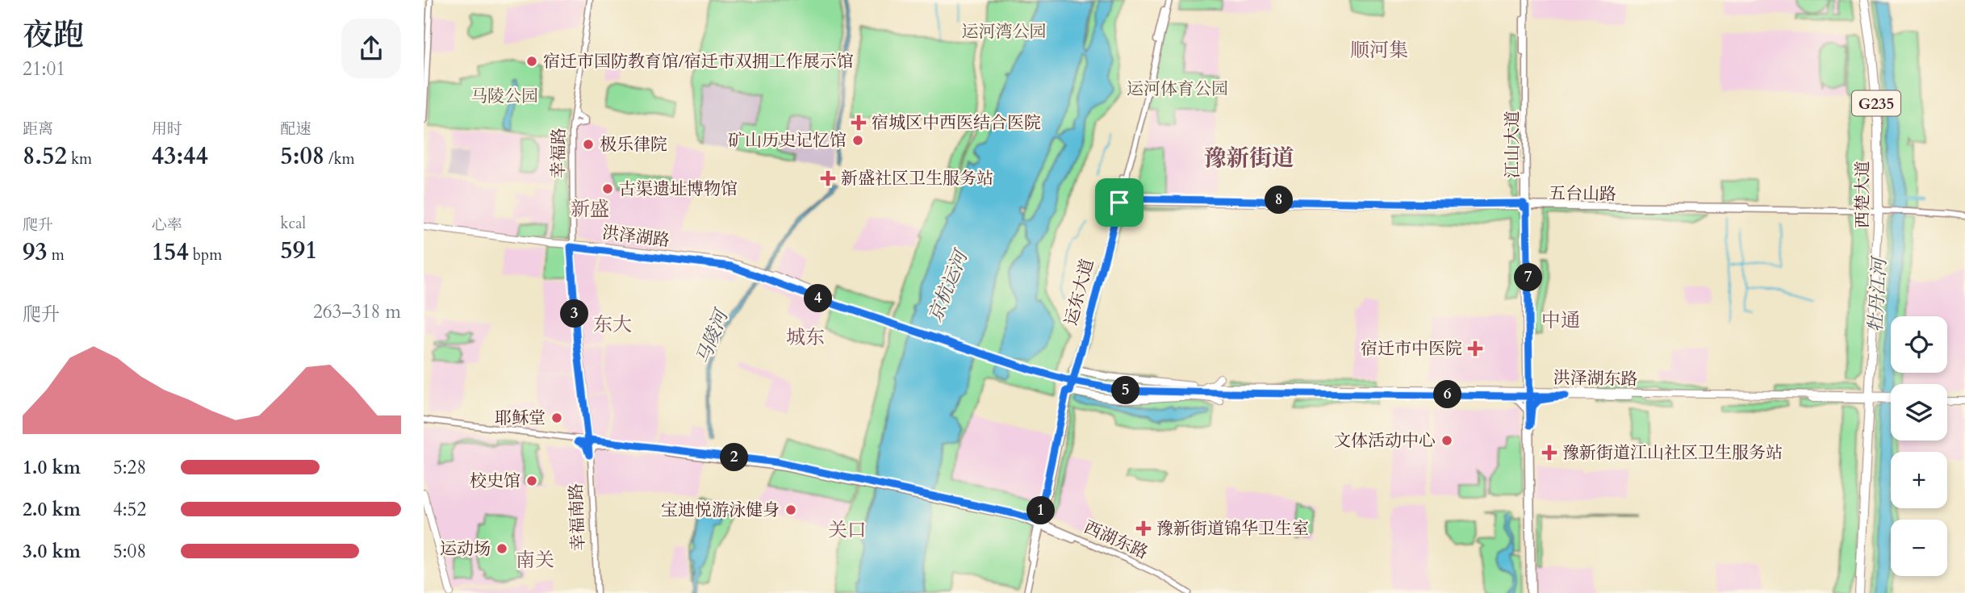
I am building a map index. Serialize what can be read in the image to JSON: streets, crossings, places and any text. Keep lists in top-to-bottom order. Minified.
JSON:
{"streets":{"highway":["G235","西楚大道"],"main road":["江山大道","幸福路","五台山路","洪泽湖路","运东大道","洪泽湖东路","幸福南路","西湖东路"]},"crossings":[["江山大道","五台山路"],["江山大道","洪泽湖东路"],["幸福路","洪泽湖路"],["幸福路","幸福南路"],["幸福路","西湖东路"],["五台山路","西楚大道"],["五台山路","运东大道"],["西楚大道","洪泽湖东路"],["洪泽湖路","洪泽湖东路"],["运东大道","西湖东路"],["幸福南路","西湖东路"]],"districts":["顺河集","豫新街道","新盛","中通","东大","城东","关口","南关"],"water":["京杭运河","牡丹江河","马陵河"],"parks":["运河湾公园","运河体育公园","马陵公园"],"places":{"other":["宿迁市国防教育馆/宿迁市双拥工作展示馆","矿山历史记忆馆","极乐律院","古渠遗址博物馆","耶稣堂","文体活动中心","校史馆","宝迪悦游泳健身","运动场"],"health":["宿城区中西医结合医院","新盛社区卫生服务站","宿迁市中医院","豫新街道江山社区卫生服务站","豫新街道锦华卫生室"]},"page":{"heading":["夜跑","21:01"],"stats":[["距离","8.52 km"],["用时","43:44"],["配速","5:08 /km"],["爬升","93 m"],["心率","154 bpm"],["kcal","591"]],"pins":["8","7","4","3","5","6","2","1"],"chart":["爬升","263–318 m"],"map_buttons":["+","−"],"list":[{"name":"1.0 km","note":"5:28"},{"name":"2.0 km","note":"4:52"},{"name":"3.0 km","note":"5:08"}]}}
